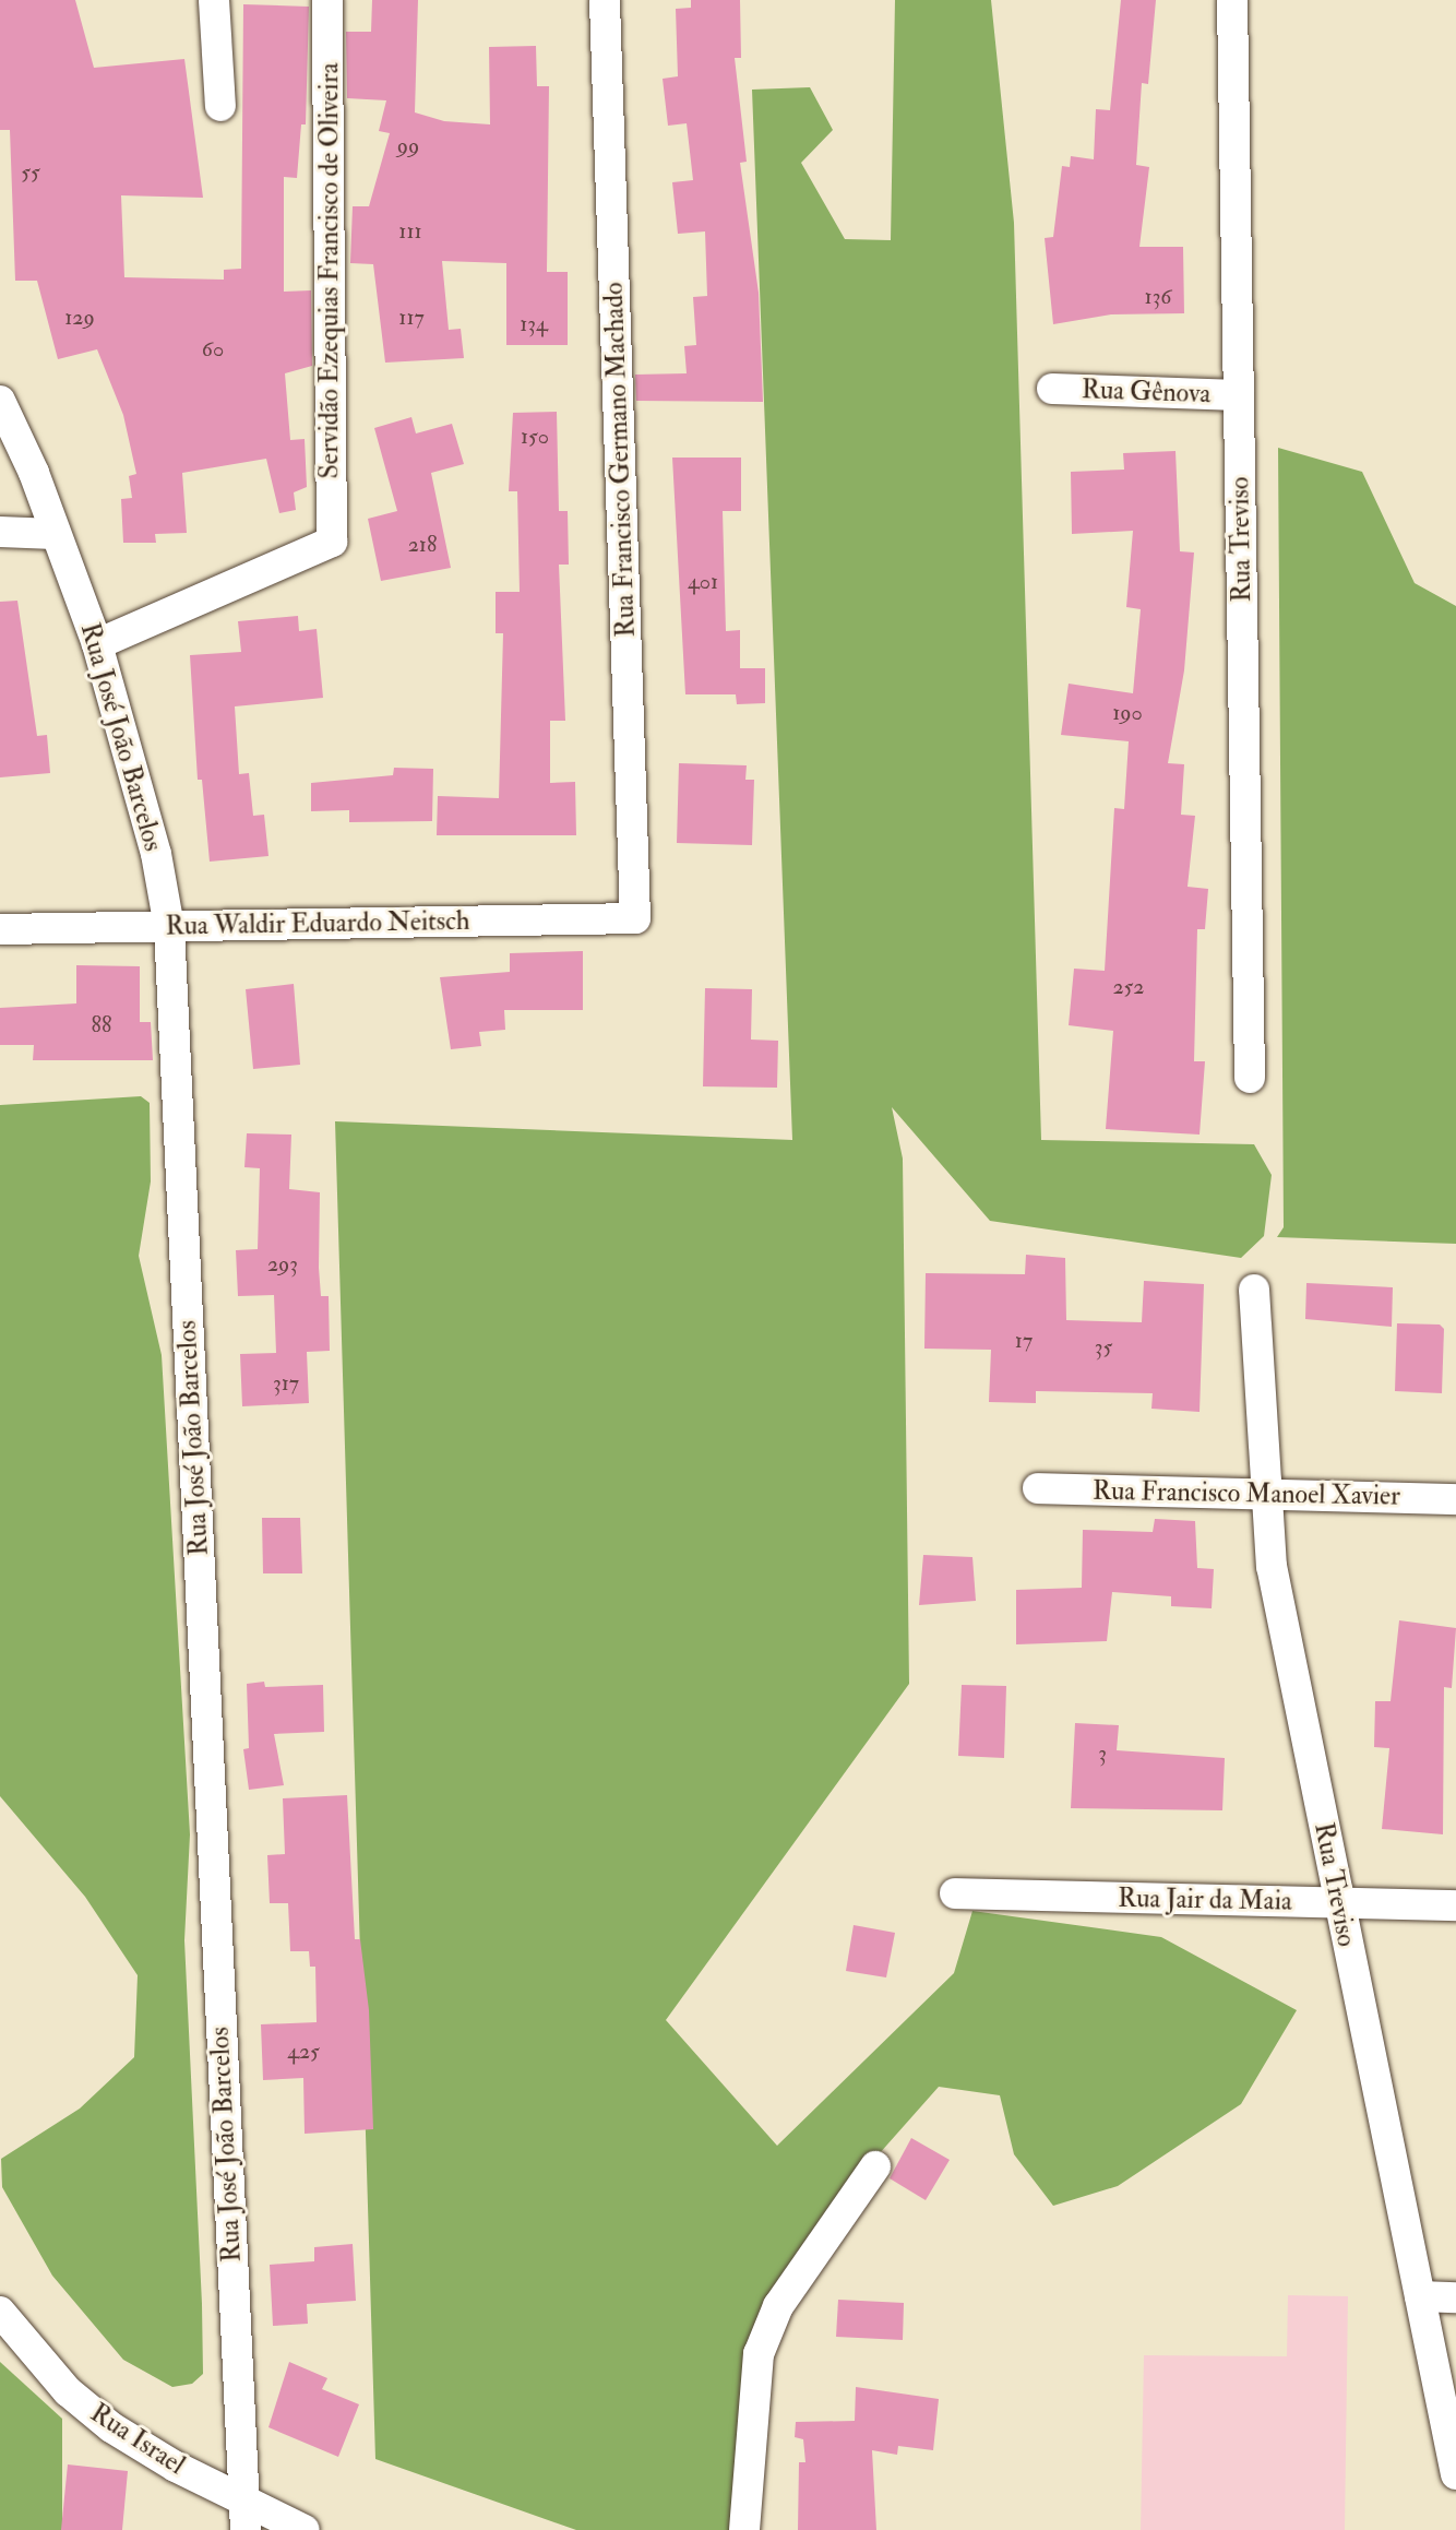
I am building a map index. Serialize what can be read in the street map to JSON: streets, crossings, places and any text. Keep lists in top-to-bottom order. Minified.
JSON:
{"streets":{"street":["Servidão Ezequias Francisco de Oliveira","Rua Gênova","Rua Francisco Germano Machado","Rua Treviso","Rua José João Barcelos","Rua Waldir Eduardo Neitsch","Rua Francisco Manoel Xavier","Rua Jair da Maia","Rua Israel"]},"crossings":[["Servidão Ezequias Francisco de Oliveira","Rua José João Barcelos"],["Rua Gênova","Rua Treviso"],["Rua Francisco Germano Machado","Rua Waldir Eduardo Neitsch"],["Rua Treviso","Rua Francisco Manoel Xavier"],["Rua Treviso","Rua Jair da Maia"],["Rua José João Barcelos","Rua Waldir Eduardo Neitsch"],["Rua José João Barcelos","Rua Israel"]],"house_numbers":["99","55","111","136","129","117","134","60","150","218","401","190","252","88","293","17","35","317","3","425"]}
